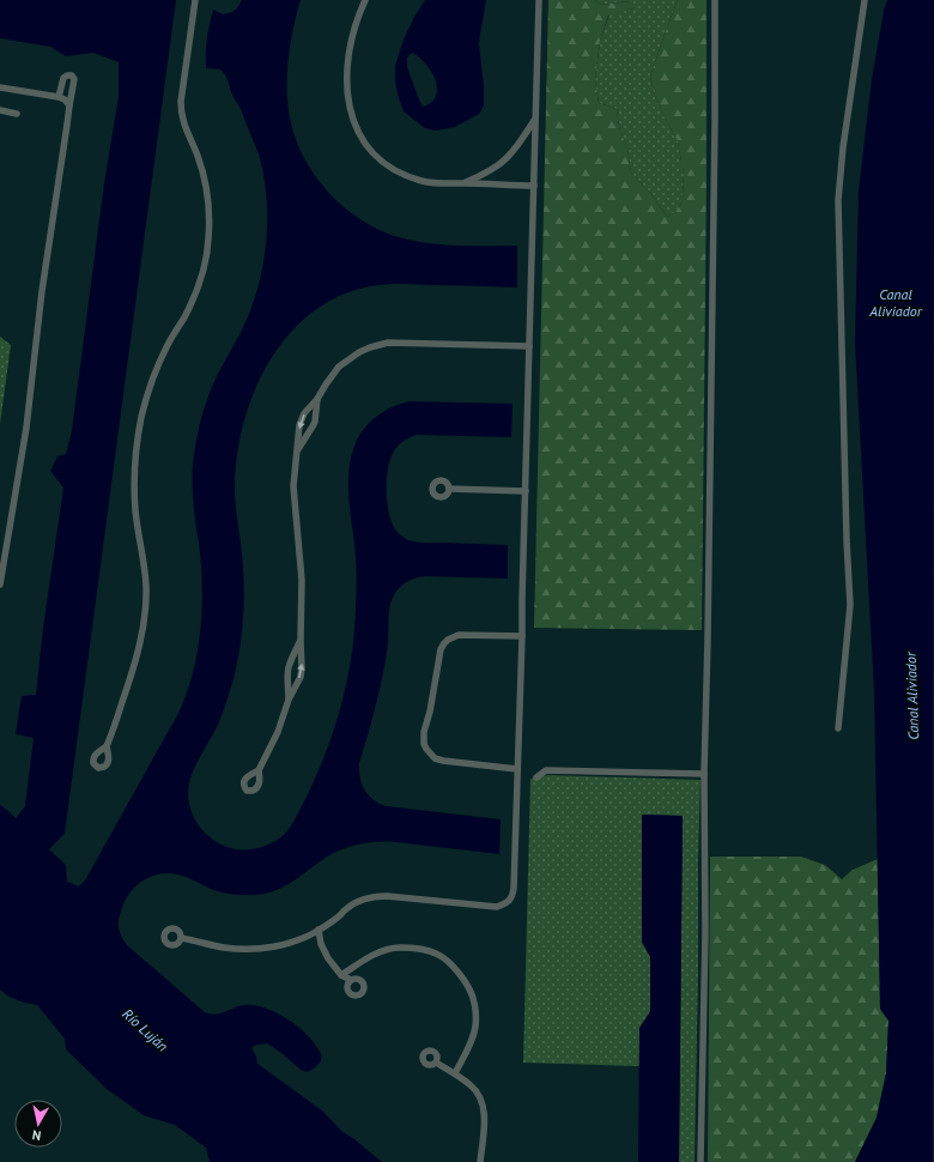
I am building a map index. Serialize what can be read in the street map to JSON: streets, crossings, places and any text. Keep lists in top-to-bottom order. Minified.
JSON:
{"water":["Canal Aliviador","Río Luján"],"north":"bottom"}
